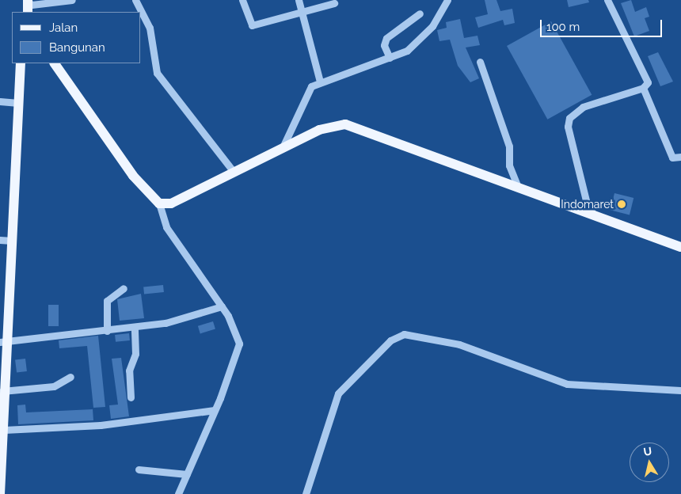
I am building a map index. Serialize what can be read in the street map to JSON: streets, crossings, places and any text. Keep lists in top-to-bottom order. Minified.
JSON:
{"places":["Indomaret"],"legend":["Jalan","Bangunan"],"scale_bar":"100 m","north":"top"}
